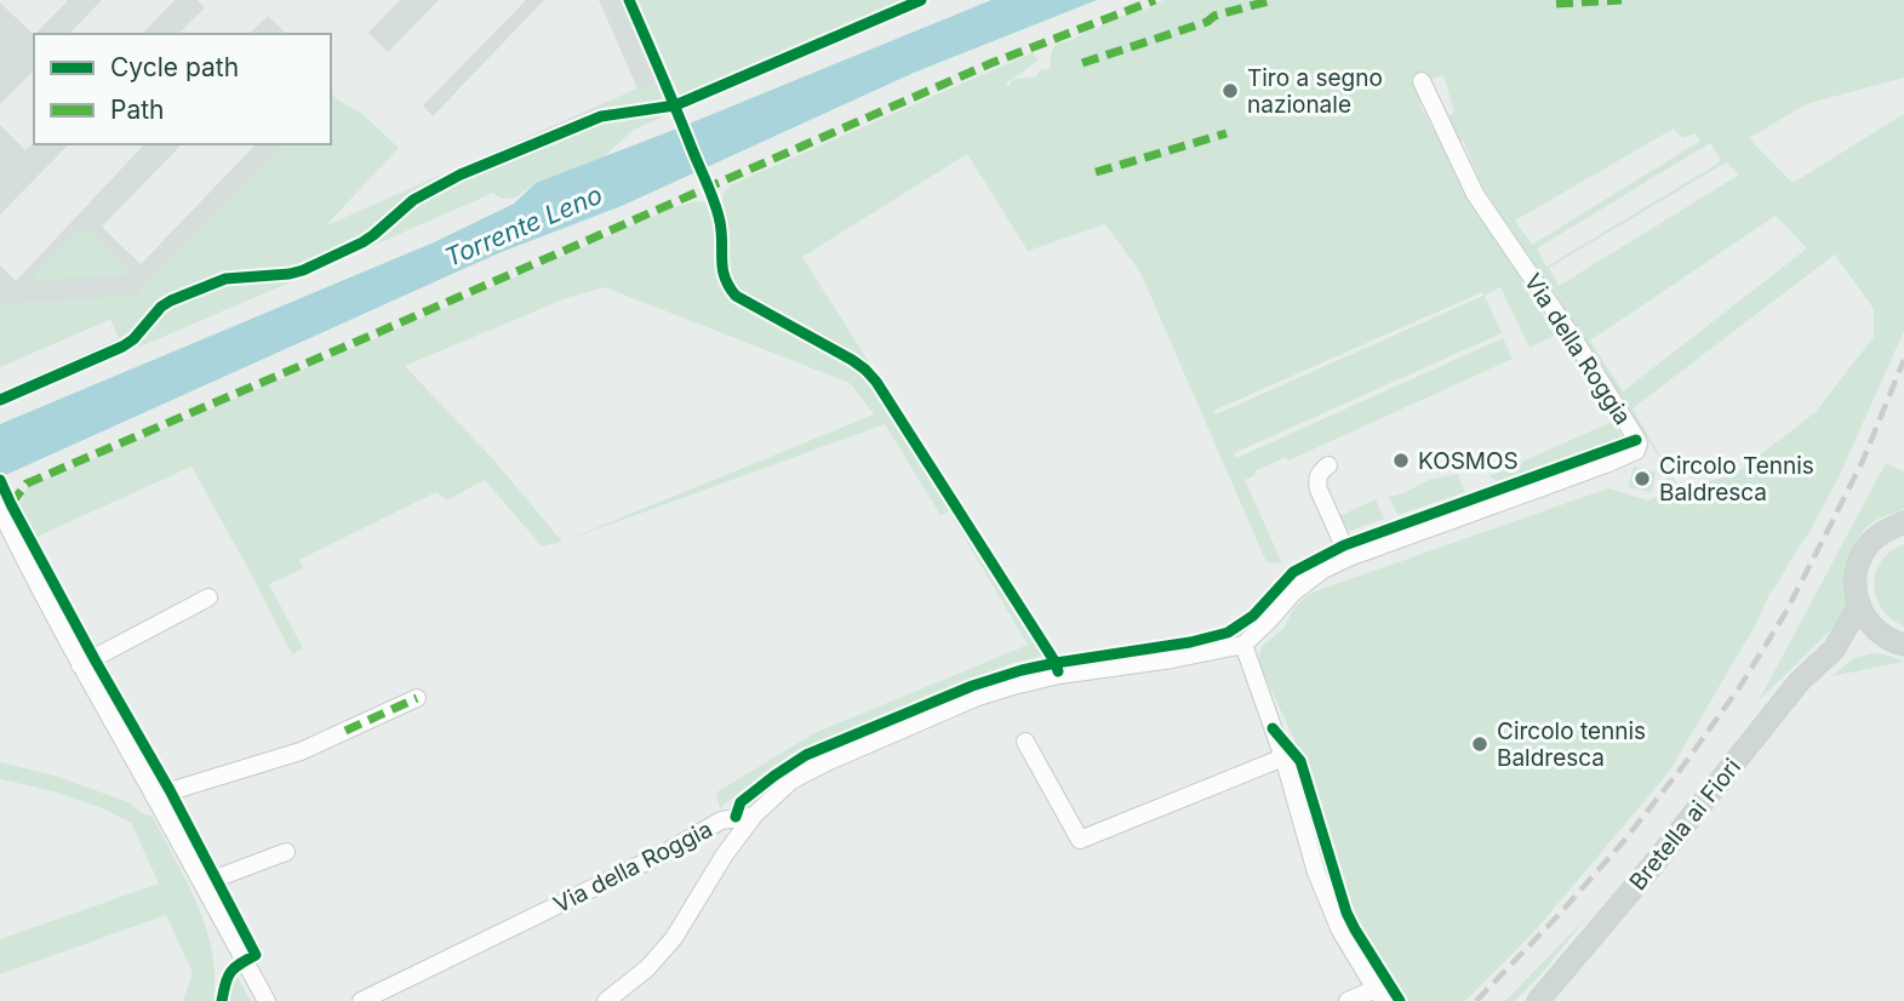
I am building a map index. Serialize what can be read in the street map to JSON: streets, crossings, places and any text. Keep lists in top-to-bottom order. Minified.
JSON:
{"streets":{"main road":["Bretella ai Fiori"],"street":["Via della Roggia"]},"water":["Torrente Leno"],"places":["Tiro a segno nazionale","KOSMOS","Circolo Tennis Baldresca","Circolo tennis Baldresca"],"legend":["Cycle path","Path"]}
